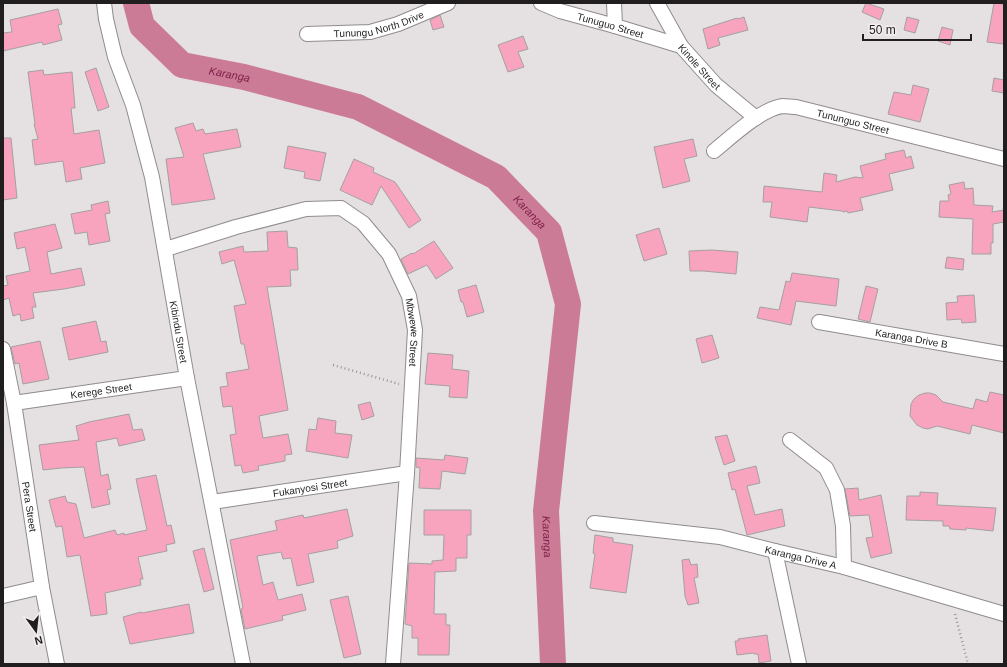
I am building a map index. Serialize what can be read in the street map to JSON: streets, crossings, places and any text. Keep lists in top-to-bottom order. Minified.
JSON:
{"streets":{"street":["Tunungu North Drive","Tunuguo Street","Kinole Street","Tununguo Street","Kibindu Street","Mbwewe Street","Karanga Drive B","Kerege Street","Fukanyosi Street","Pera Street","Karanga Drive A"]},"crossings":[["Tunuguo Street","Kinole Street"],["Kinole Street","Tununguo Street"],["Kibindu Street","Mbwewe Street"],["Kibindu Street","Kerege Street"],["Kibindu Street","Fukanyosi Street"],["Mbwewe Street","Fukanyosi Street"],["Kerege Street","Pera Street"]],"water":["Karanga"],"scale_bar":"50 m","north":"bottom"}
